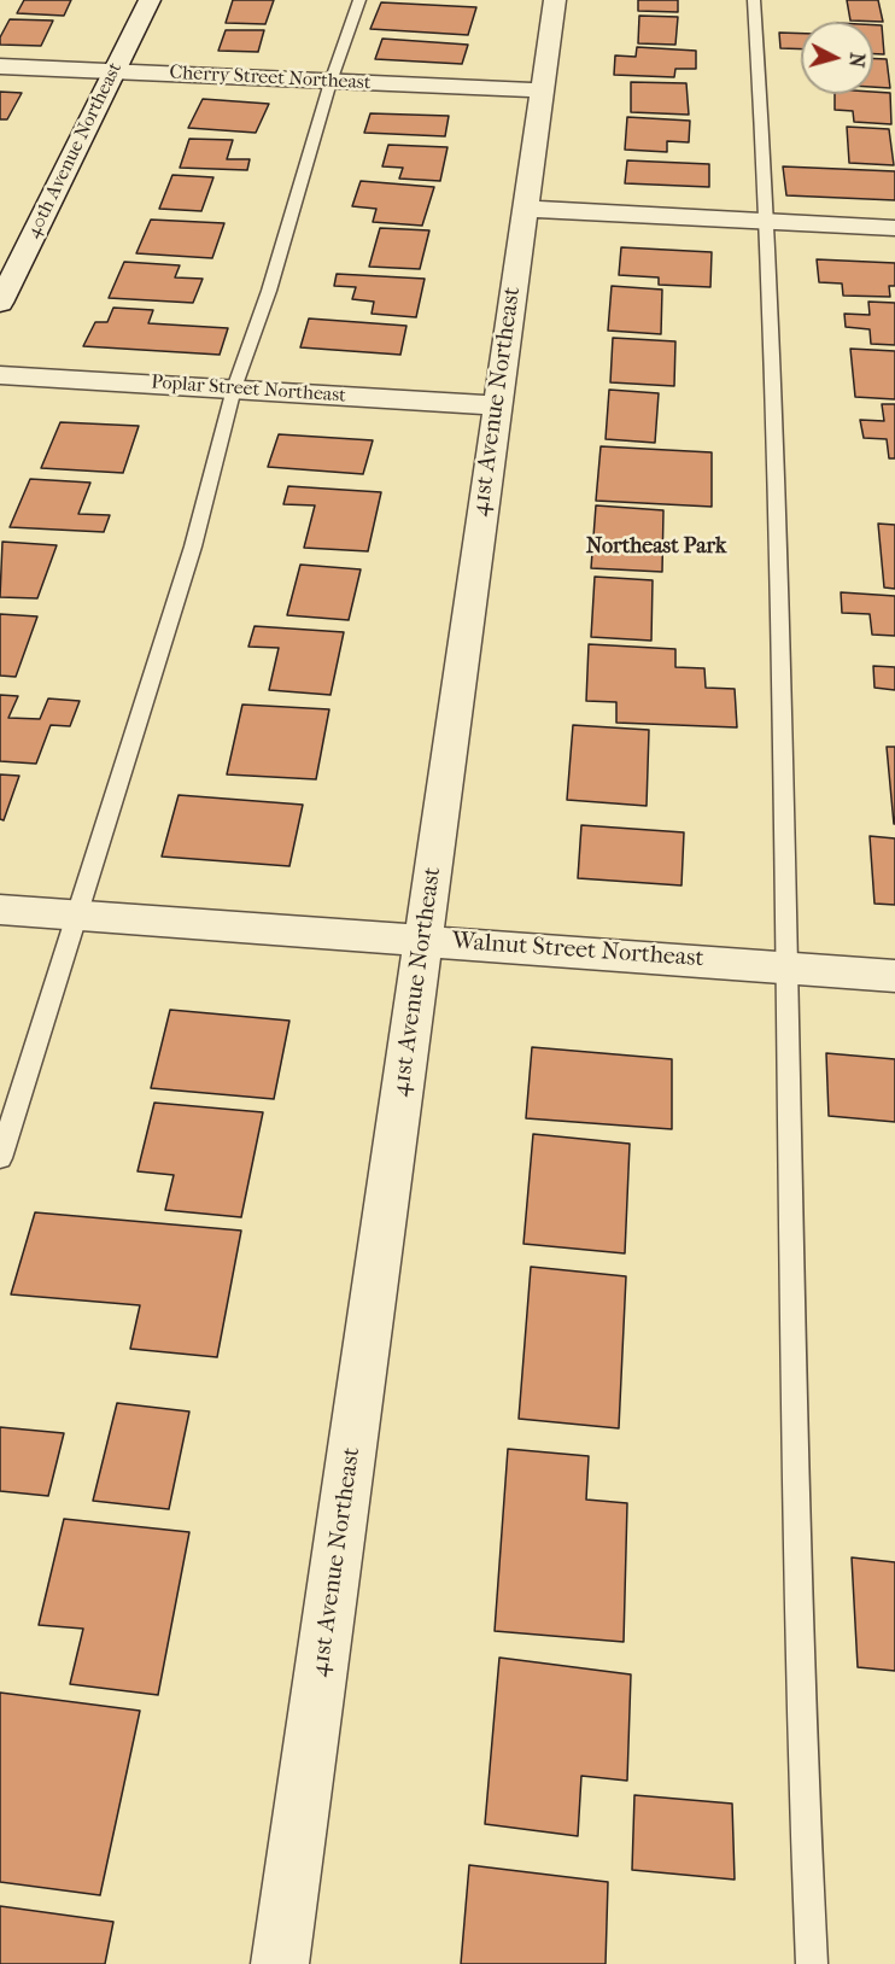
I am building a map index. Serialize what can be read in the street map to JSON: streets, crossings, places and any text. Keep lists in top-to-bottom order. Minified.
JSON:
{"streets":{"street":["Cherry Street Northeast","40th Avenue Northeast","Poplar Street Northeast","41st Avenue Northeast","Walnut Street Northeast"]},"crossings":[["Cherry Street Northeast","40th Avenue Northeast"],["Cherry Street Northeast","41st Avenue Northeast"],["Poplar Street Northeast","41st Avenue Northeast"],["41st Avenue Northeast","Walnut Street Northeast"]],"districts":["Northeast Park"],"north":"right"}
